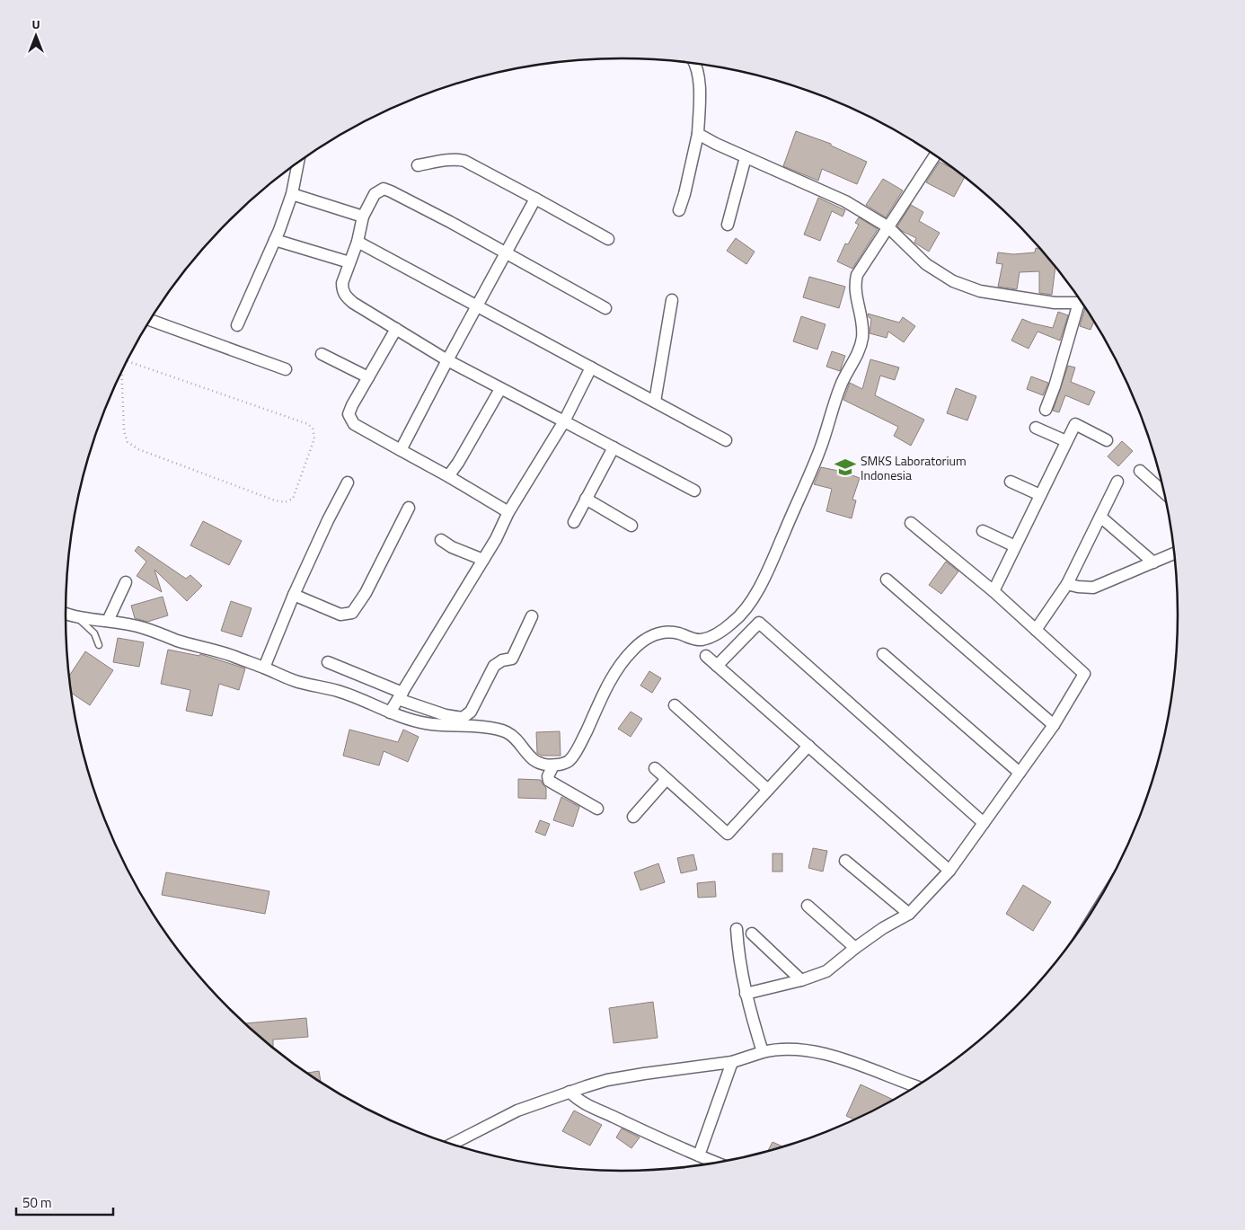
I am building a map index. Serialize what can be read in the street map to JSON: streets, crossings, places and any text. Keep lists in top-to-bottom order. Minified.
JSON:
{"places":{"school or university":["SMKS Laboratorium Indonesia"]},"scale_bar":"50 m","north":"top"}
